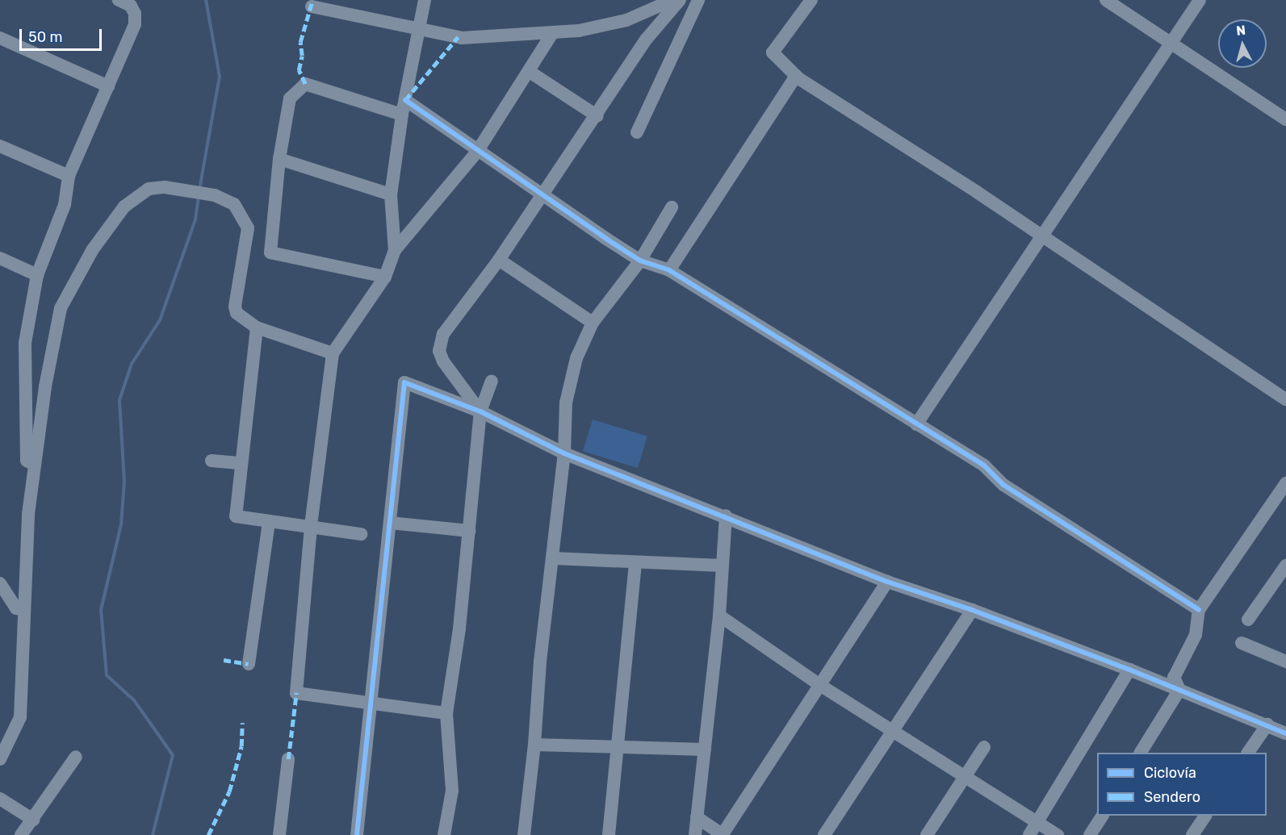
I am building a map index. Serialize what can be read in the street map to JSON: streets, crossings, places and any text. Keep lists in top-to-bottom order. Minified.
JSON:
{"legend":["Ciclovía","Sendero"],"scale_bar":"50 m","north":"top"}
